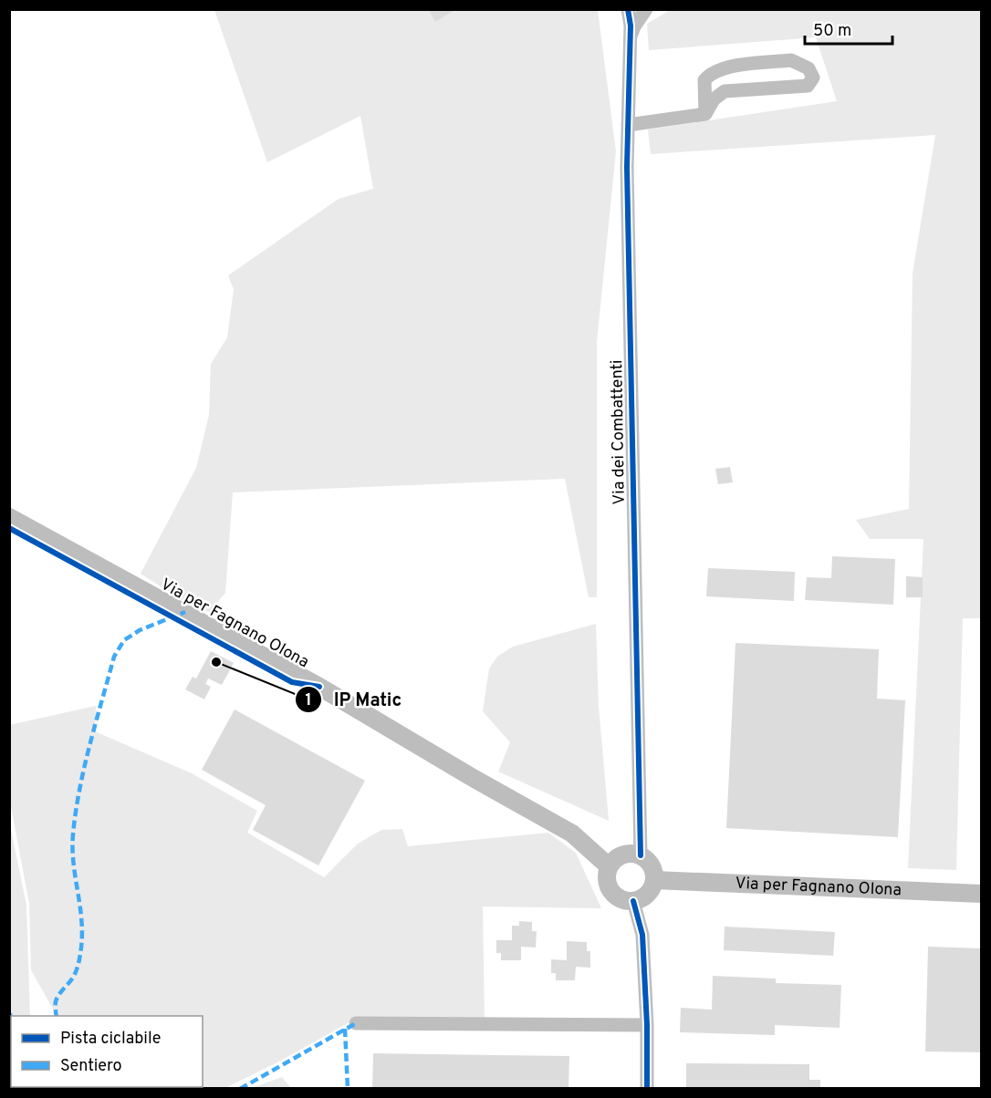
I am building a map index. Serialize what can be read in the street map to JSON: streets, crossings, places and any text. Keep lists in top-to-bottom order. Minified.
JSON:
{"streets":{"main road":["Via per Fagnano Olona"],"street":["Via dei Combattenti"]},"crossings":[["Via dei Combattenti","Via per Fagnano Olona"]],"places":["IP Matic"],"legend":["Pista ciclabile","Sentiero"],"scale_bar":"50 m"}
